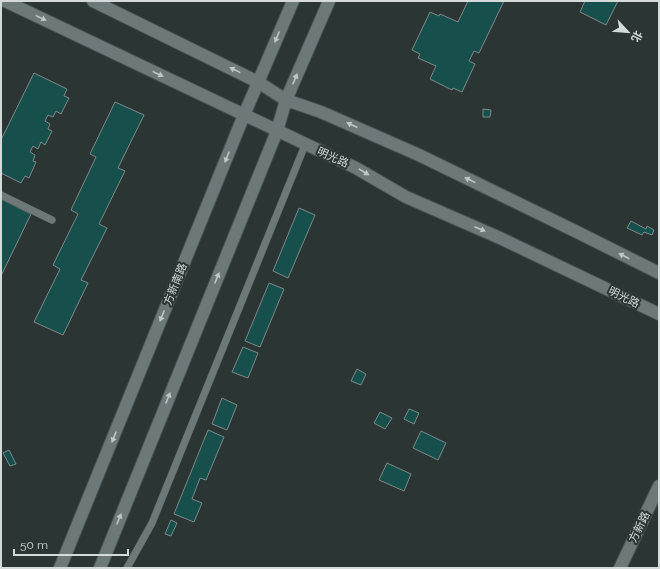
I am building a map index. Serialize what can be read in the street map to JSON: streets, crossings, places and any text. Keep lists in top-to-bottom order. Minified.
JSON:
{"streets":{"main road":["明光路","方新南路","方新路"]},"crossings":[["明光路","方新南路"]],"scale_bar":"50 m","north":"bottom right"}
